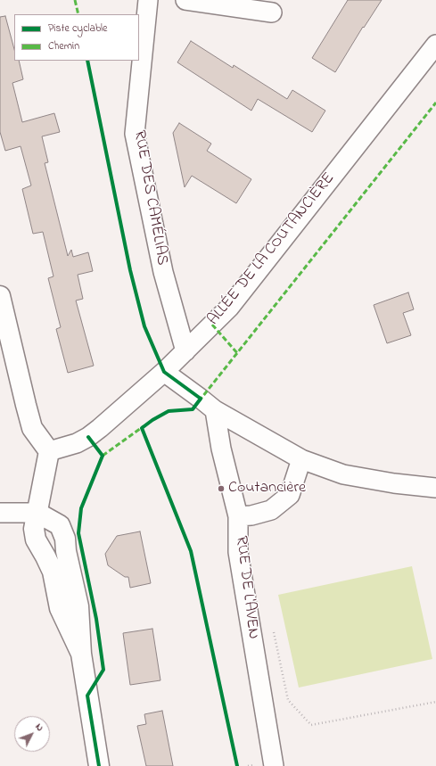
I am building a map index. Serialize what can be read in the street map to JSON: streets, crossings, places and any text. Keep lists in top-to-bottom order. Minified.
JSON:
{"streets":{"street":["RUE DES CAMÉLIAS","ALLÉE DE LA COUTANCIÈRE","RUE DE L'AVEN"]},"crossings":[["RUE DES CAMÉLIAS","ALLÉE DE LA COUTANCIÈRE"]],"places":["Coutancière"],"legend":["Piste cyclable","Chemin"],"north":"top right"}
